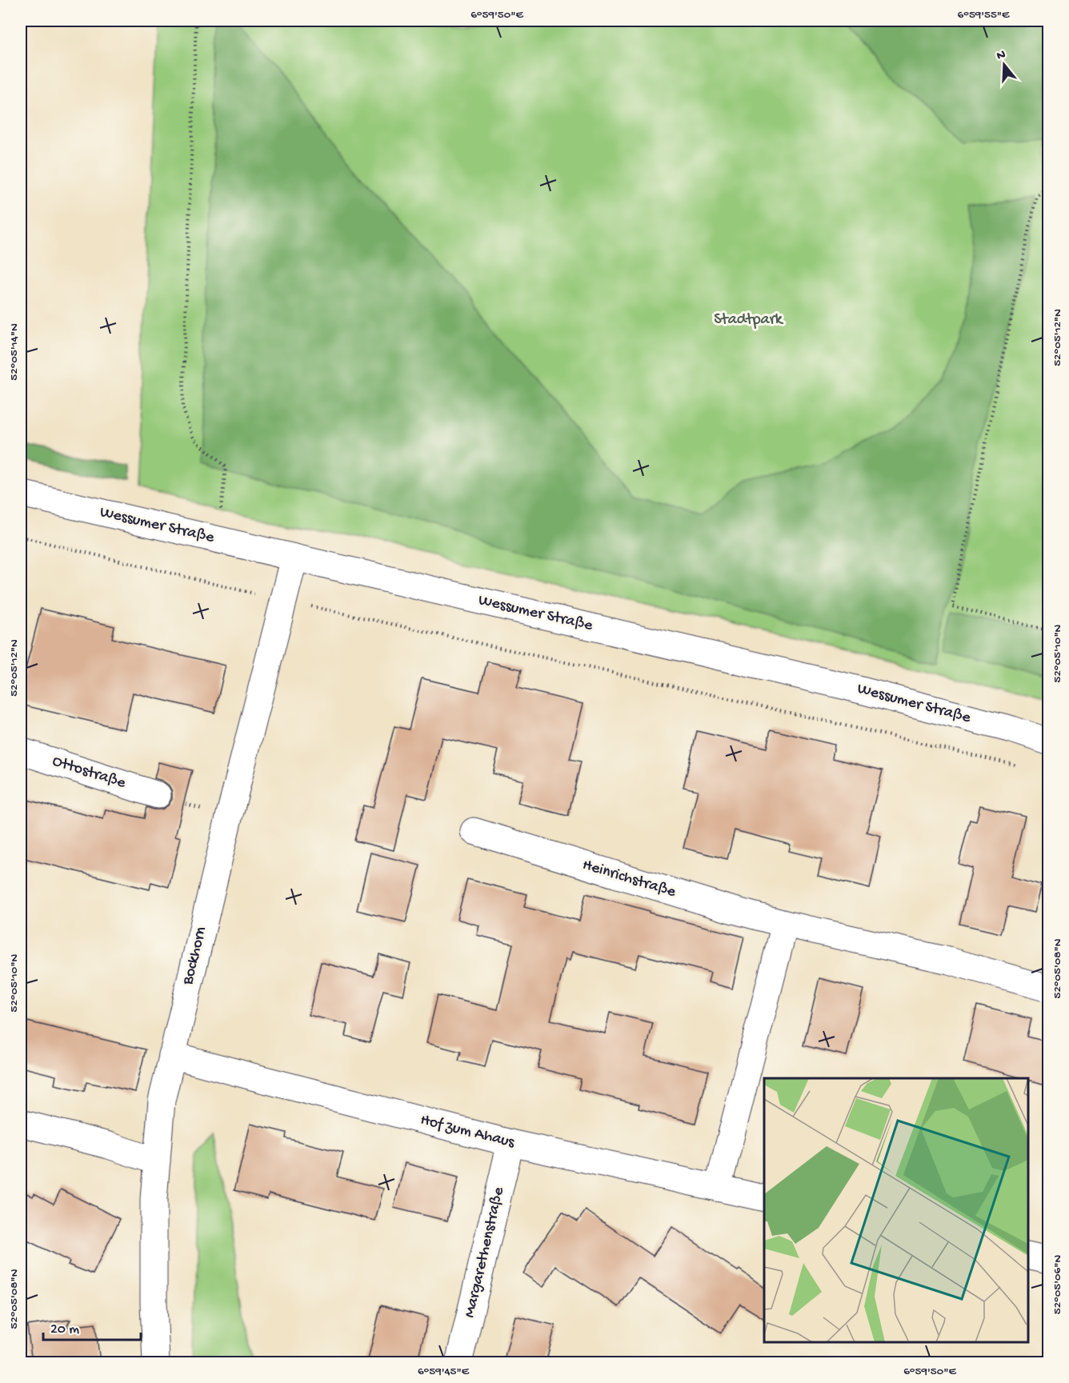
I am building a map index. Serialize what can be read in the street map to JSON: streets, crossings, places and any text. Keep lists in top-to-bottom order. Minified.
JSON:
{"streets":{"street":["Wessumer Straße","Ottostraße","Heinrichstraße","Bockhorn","Hof zum Ahaus","Margarethenstraße"]},"crossings":[["Wessumer Straße","Bockhorn"],["Bockhorn","Hof zum Ahaus"],["Hof zum Ahaus","Margarethenstraße"]],"parks":["Stadtpark"],"scale_bar":"20 m","north":"top","coordinates":["6°59'50\"E","6°59'55\"E","52°05'12\"N","52°05'14\"N","52°05'10\"N","52°05'08\"N","52°05'06\"N","6°59'45\"E"]}
